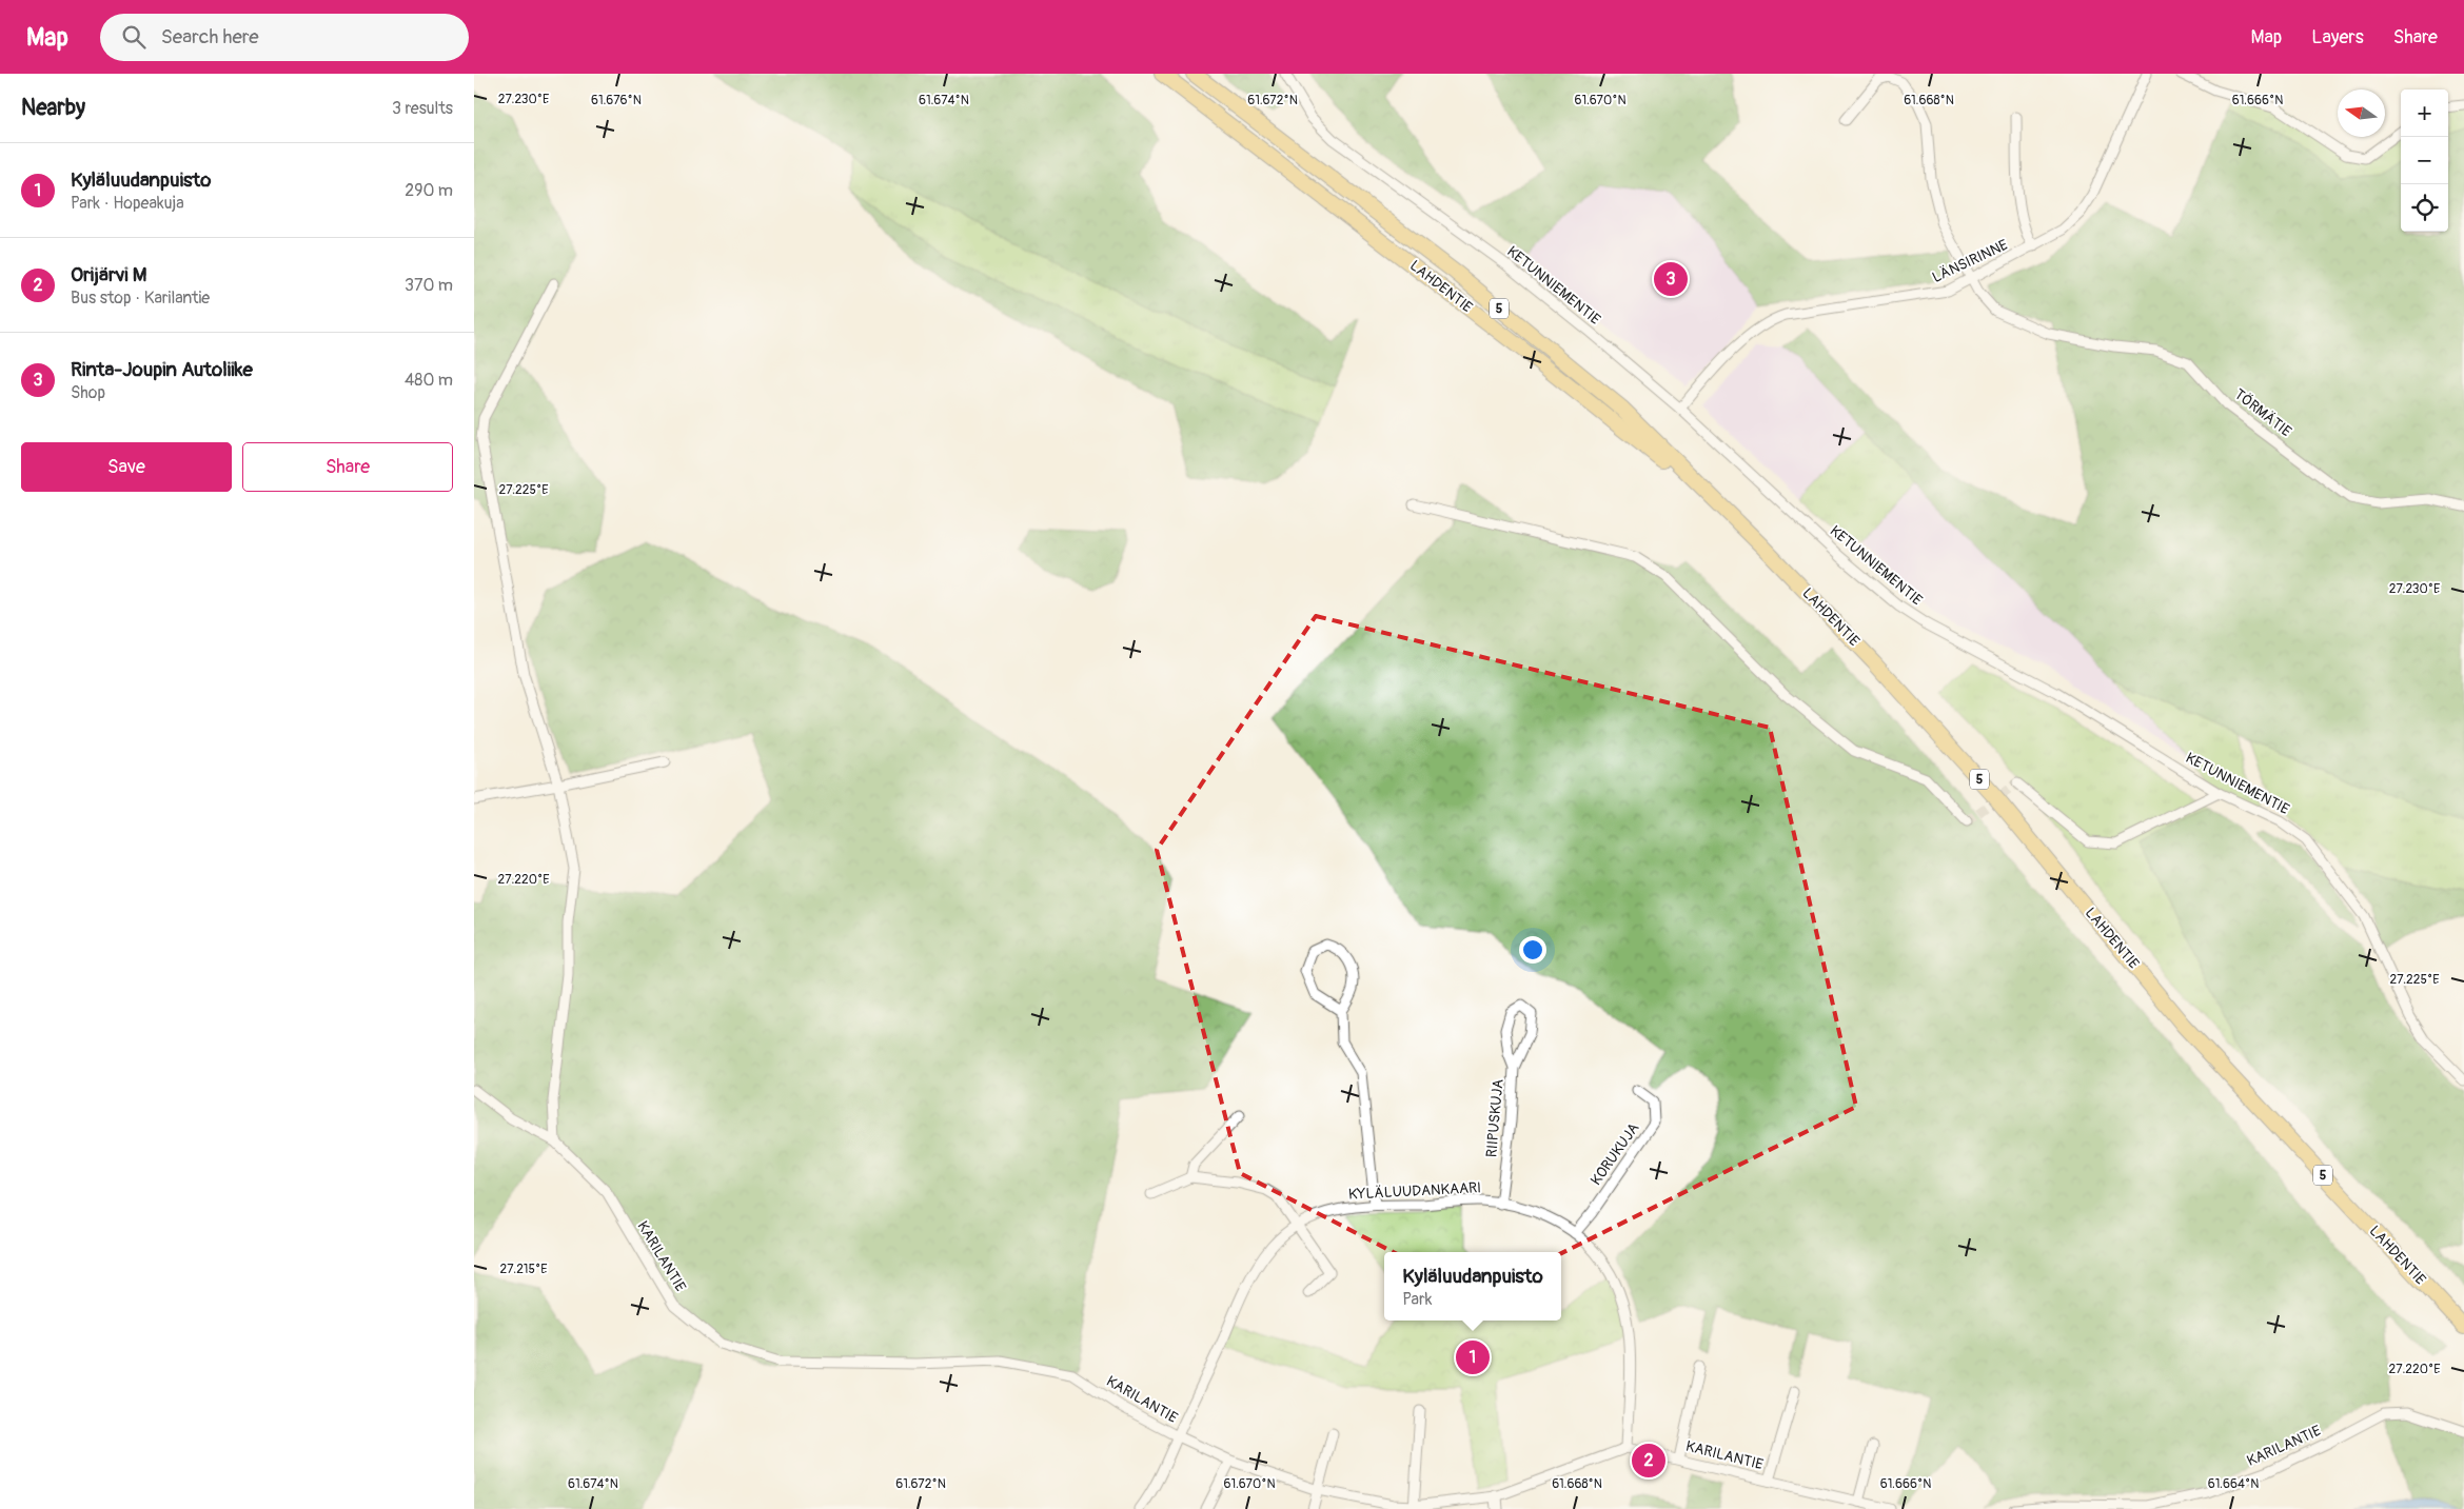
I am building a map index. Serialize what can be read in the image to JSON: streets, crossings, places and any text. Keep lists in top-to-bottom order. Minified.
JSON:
{"streets":{"highway":["LAHDENTIE","5"],"street":["LÄNSIRINNE","KETUNNIEMENTIE","TÖRMÄTIE","RIIPUSKUJA","KORUKUJA","KYLÄLUUDANKAARI","KARILANTIE"]},"crossings":[["LÄNSIRINNE","KETUNNIEMENTIE"],["LÄNSIRINNE","TÖRMÄTIE"],["RIIPUSKUJA","KYLÄLUUDANKAARI"],["KORUKUJA","KYLÄLUUDANKAARI"],["KYLÄLUUDANKAARI","KARILANTIE"]],"north":"left","page":{"header":"Map","search":"Search here","nav":["Map","Layers","Share"],"heading":["Nearby","3 results"],"map_buttons":["+","−"],"list":[{"mark":"1","name":"Kyläluudanpuisto","note":"Park · Hopeakuja","value":"290 m"},{"mark":"2","name":"Orijärvi M","note":"Bus stop · Karilantie","value":"370 m"},{"mark":"3","name":"Rinta-Joupin Autoliike","note":"Shop","value":"480 m"}],"pins":["3","1","2"],"buttons":["Save","Share"],"popup":["Kyläluudanpuisto","Park"]},"coordinates":["27.230°E","61.676°N","61.674°N","61.672°N","61.670°N","61.668°N","61.666°N","27.225°E","27.220°E","27.215°E","61.664°N"]}
